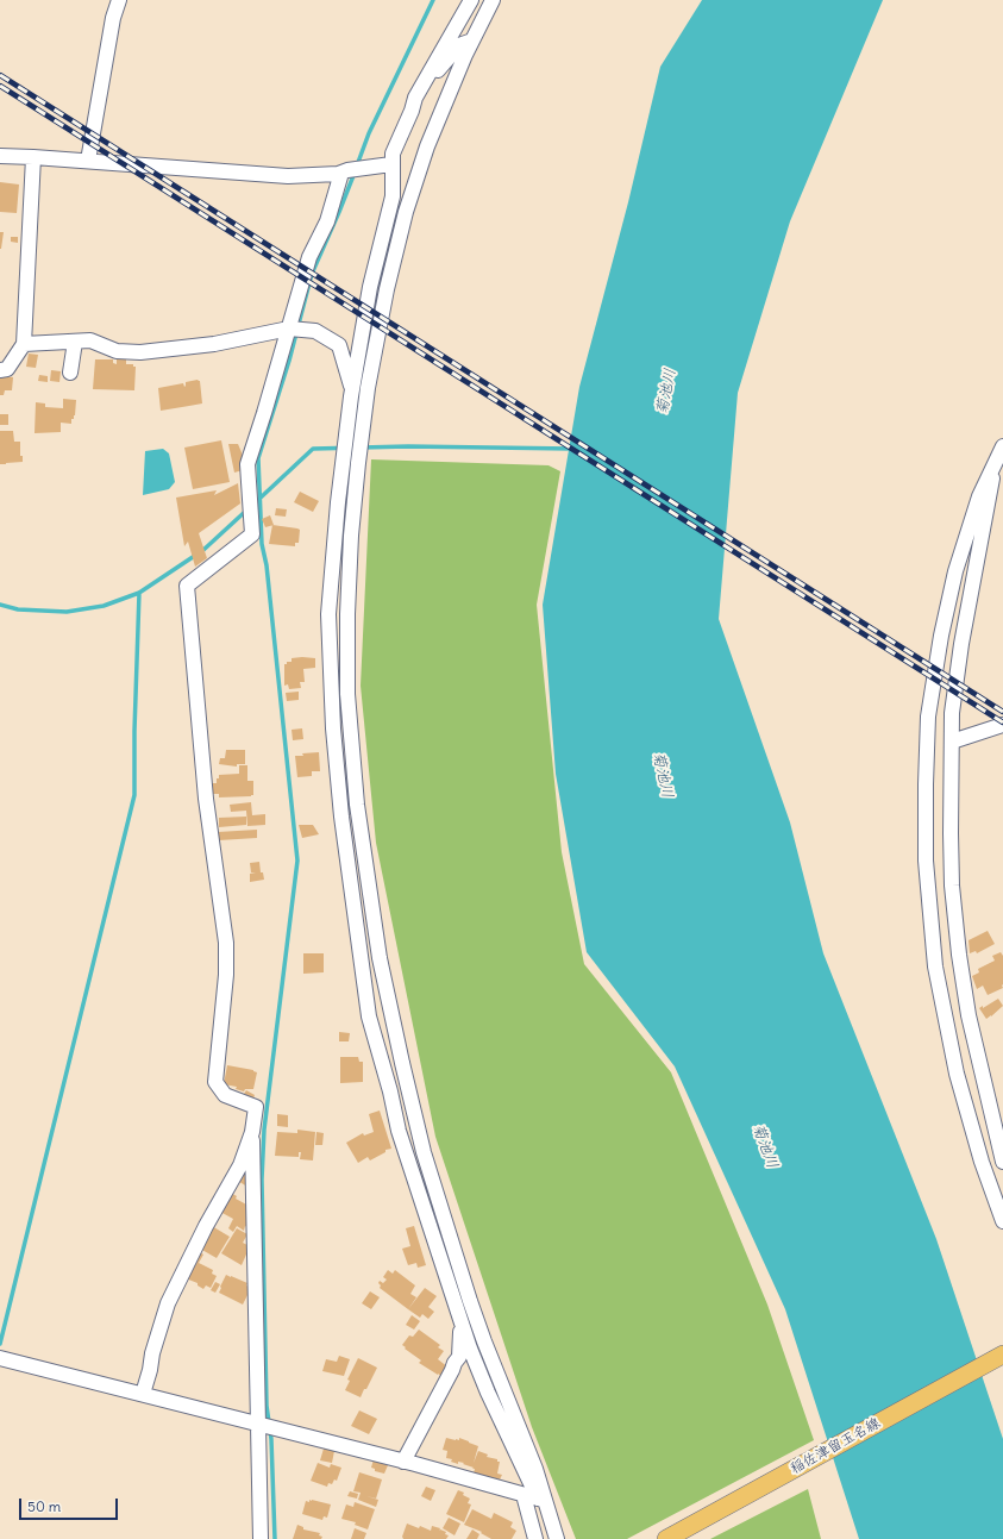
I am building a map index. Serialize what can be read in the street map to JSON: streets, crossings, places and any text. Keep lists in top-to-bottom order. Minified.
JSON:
{"streets":{"main road":["稲佐津留玉名線"]},"water":["菊池川"],"scale_bar":"50 m"}
